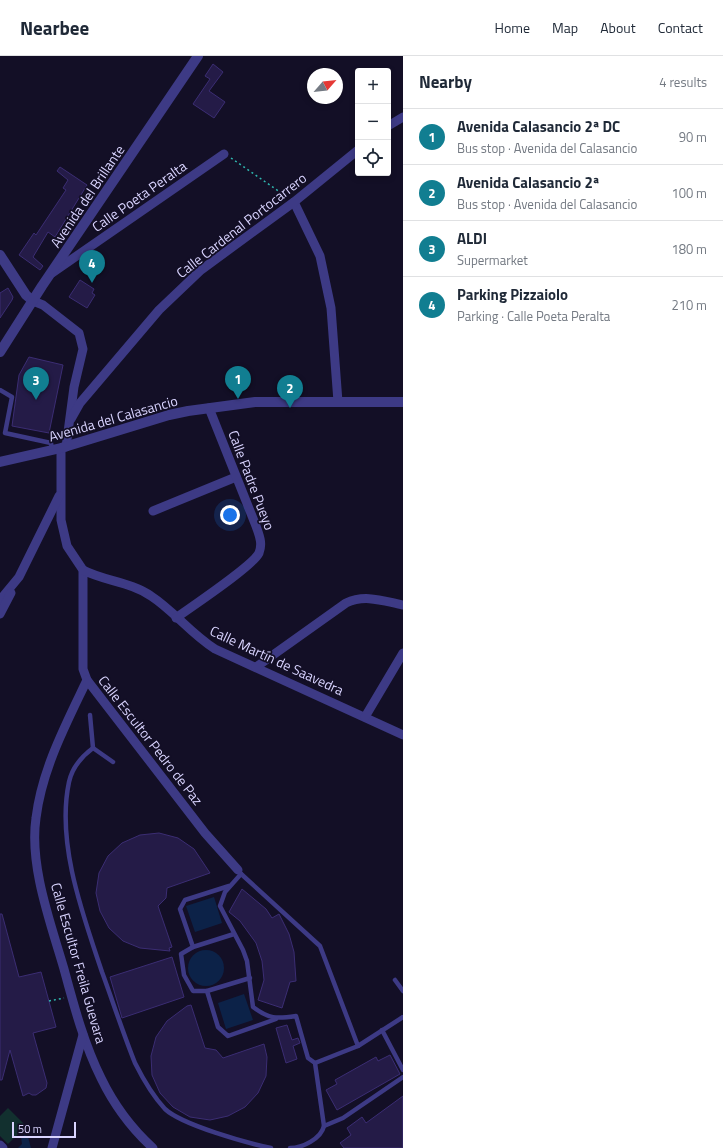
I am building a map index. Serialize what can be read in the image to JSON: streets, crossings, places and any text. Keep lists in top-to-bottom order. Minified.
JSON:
{"streets":{"street":["Avenida del Brillante","Calle Poeta Peralta","Calle Cardenal Portocarrero","Avenida del Calasancio","Calle Padre Pueyo","Calle Martín de Saavedra","Calle Escultor Pedro de Paz","Calle Escultor Freila Guevara"]},"crossings":[["Avenida del Brillante","Calle Poeta Peralta"],["Avenida del Brillante","Calle Cardenal Portocarrero"],["Calle Cardenal Portocarrero","Avenida del Calasancio"],["Avenida del Calasancio","Calle Padre Pueyo"],["Calle Padre Pueyo","Calle Martín de Saavedra"],["Calle Martín de Saavedra","Calle Escultor Pedro de Paz"],["Calle Escultor Pedro de Paz","Calle Escultor Freila Guevara"]],"scale_bar":"50 m","north":"top right","page":{"header":"Nearbee","nav":["Home","Map","About","Contact"],"heading":["Nearby","4 results"],"map_buttons":["+","−"],"list":[{"mark":"1","name":"Avenida Calasancio 2ª DC","note":"Bus stop · Avenida del Calasancio","value":"90 m"},{"mark":"2","name":"Avenida Calasancio 2ª","note":"Bus stop · Avenida del Calasancio","value":"100 m"},{"mark":"3","name":"ALDI","note":"Supermarket","value":"180 m"},{"mark":"4","name":"Parking Pizzaiolo","note":"Parking · Calle Poeta Peralta","value":"210 m"}],"pins":["4","1","3","2"],"scale":"50 m"}}
